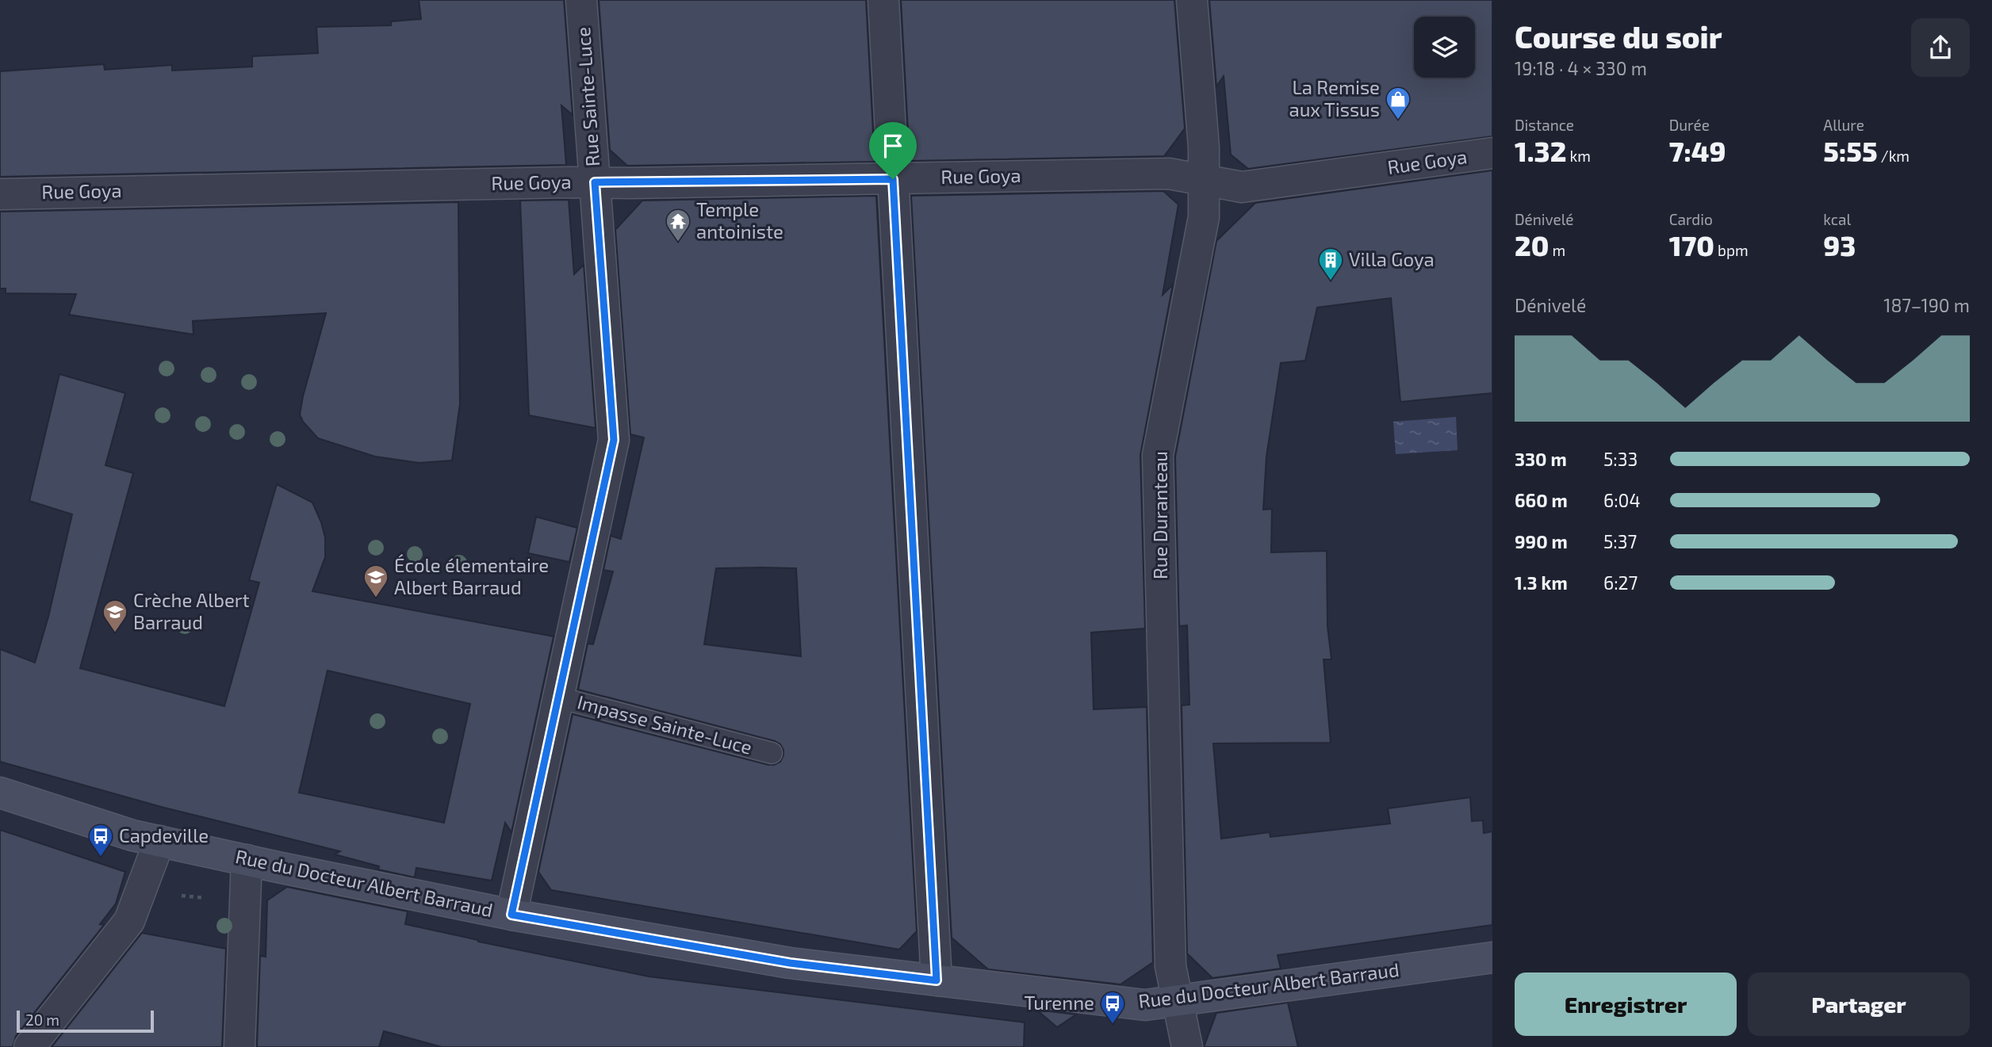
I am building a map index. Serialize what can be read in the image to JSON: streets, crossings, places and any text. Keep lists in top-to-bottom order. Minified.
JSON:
{"streets":{"street":["Rue Sainte-Luce","Rue Goya","Rue Duranteau","Rue du Docteur Albert Barraud"],"lane":["Impasse Sainte-Luce"]},"crossings":[["Rue Sainte-Luce","Rue Goya"],["Rue Sainte-Luce","Impasse Sainte-Luce"],["Rue Sainte-Luce","Rue du Docteur Albert Barraud"],["Rue Goya","Rue Duranteau"],["Rue Duranteau","Rue du Docteur Albert Barraud"]],"places":{"shop":["La Remise aux Tissus"],"temple":["Temple antoiniste"],"building":["Villa Goya"],"school or university":["École élementaire Albert Barraud","Crèche Albert Barraud"],"bus stop":["Capdeville","Turenne"]},"scale_bar":"20 m","page":{"heading":["Course du soir","19:18 · 4 × 330 m"],"stats":[["Distance","1.32 km"],["Durée","7:49"],["Allure","5:55 /km"],["Dénivelé","20 m"],["Cardio","170 bpm"],["kcal","93"]],"chart":["Dénivelé","187–190 m"],"list":[{"name":"330 m","note":"5:33"},{"name":"660 m","note":"6:04"},{"name":"990 m","note":"5:37"},{"name":"1.3 km","note":"6:27"}],"buttons":["Enregistrer","Partager"],"scale":"20 m"}}
